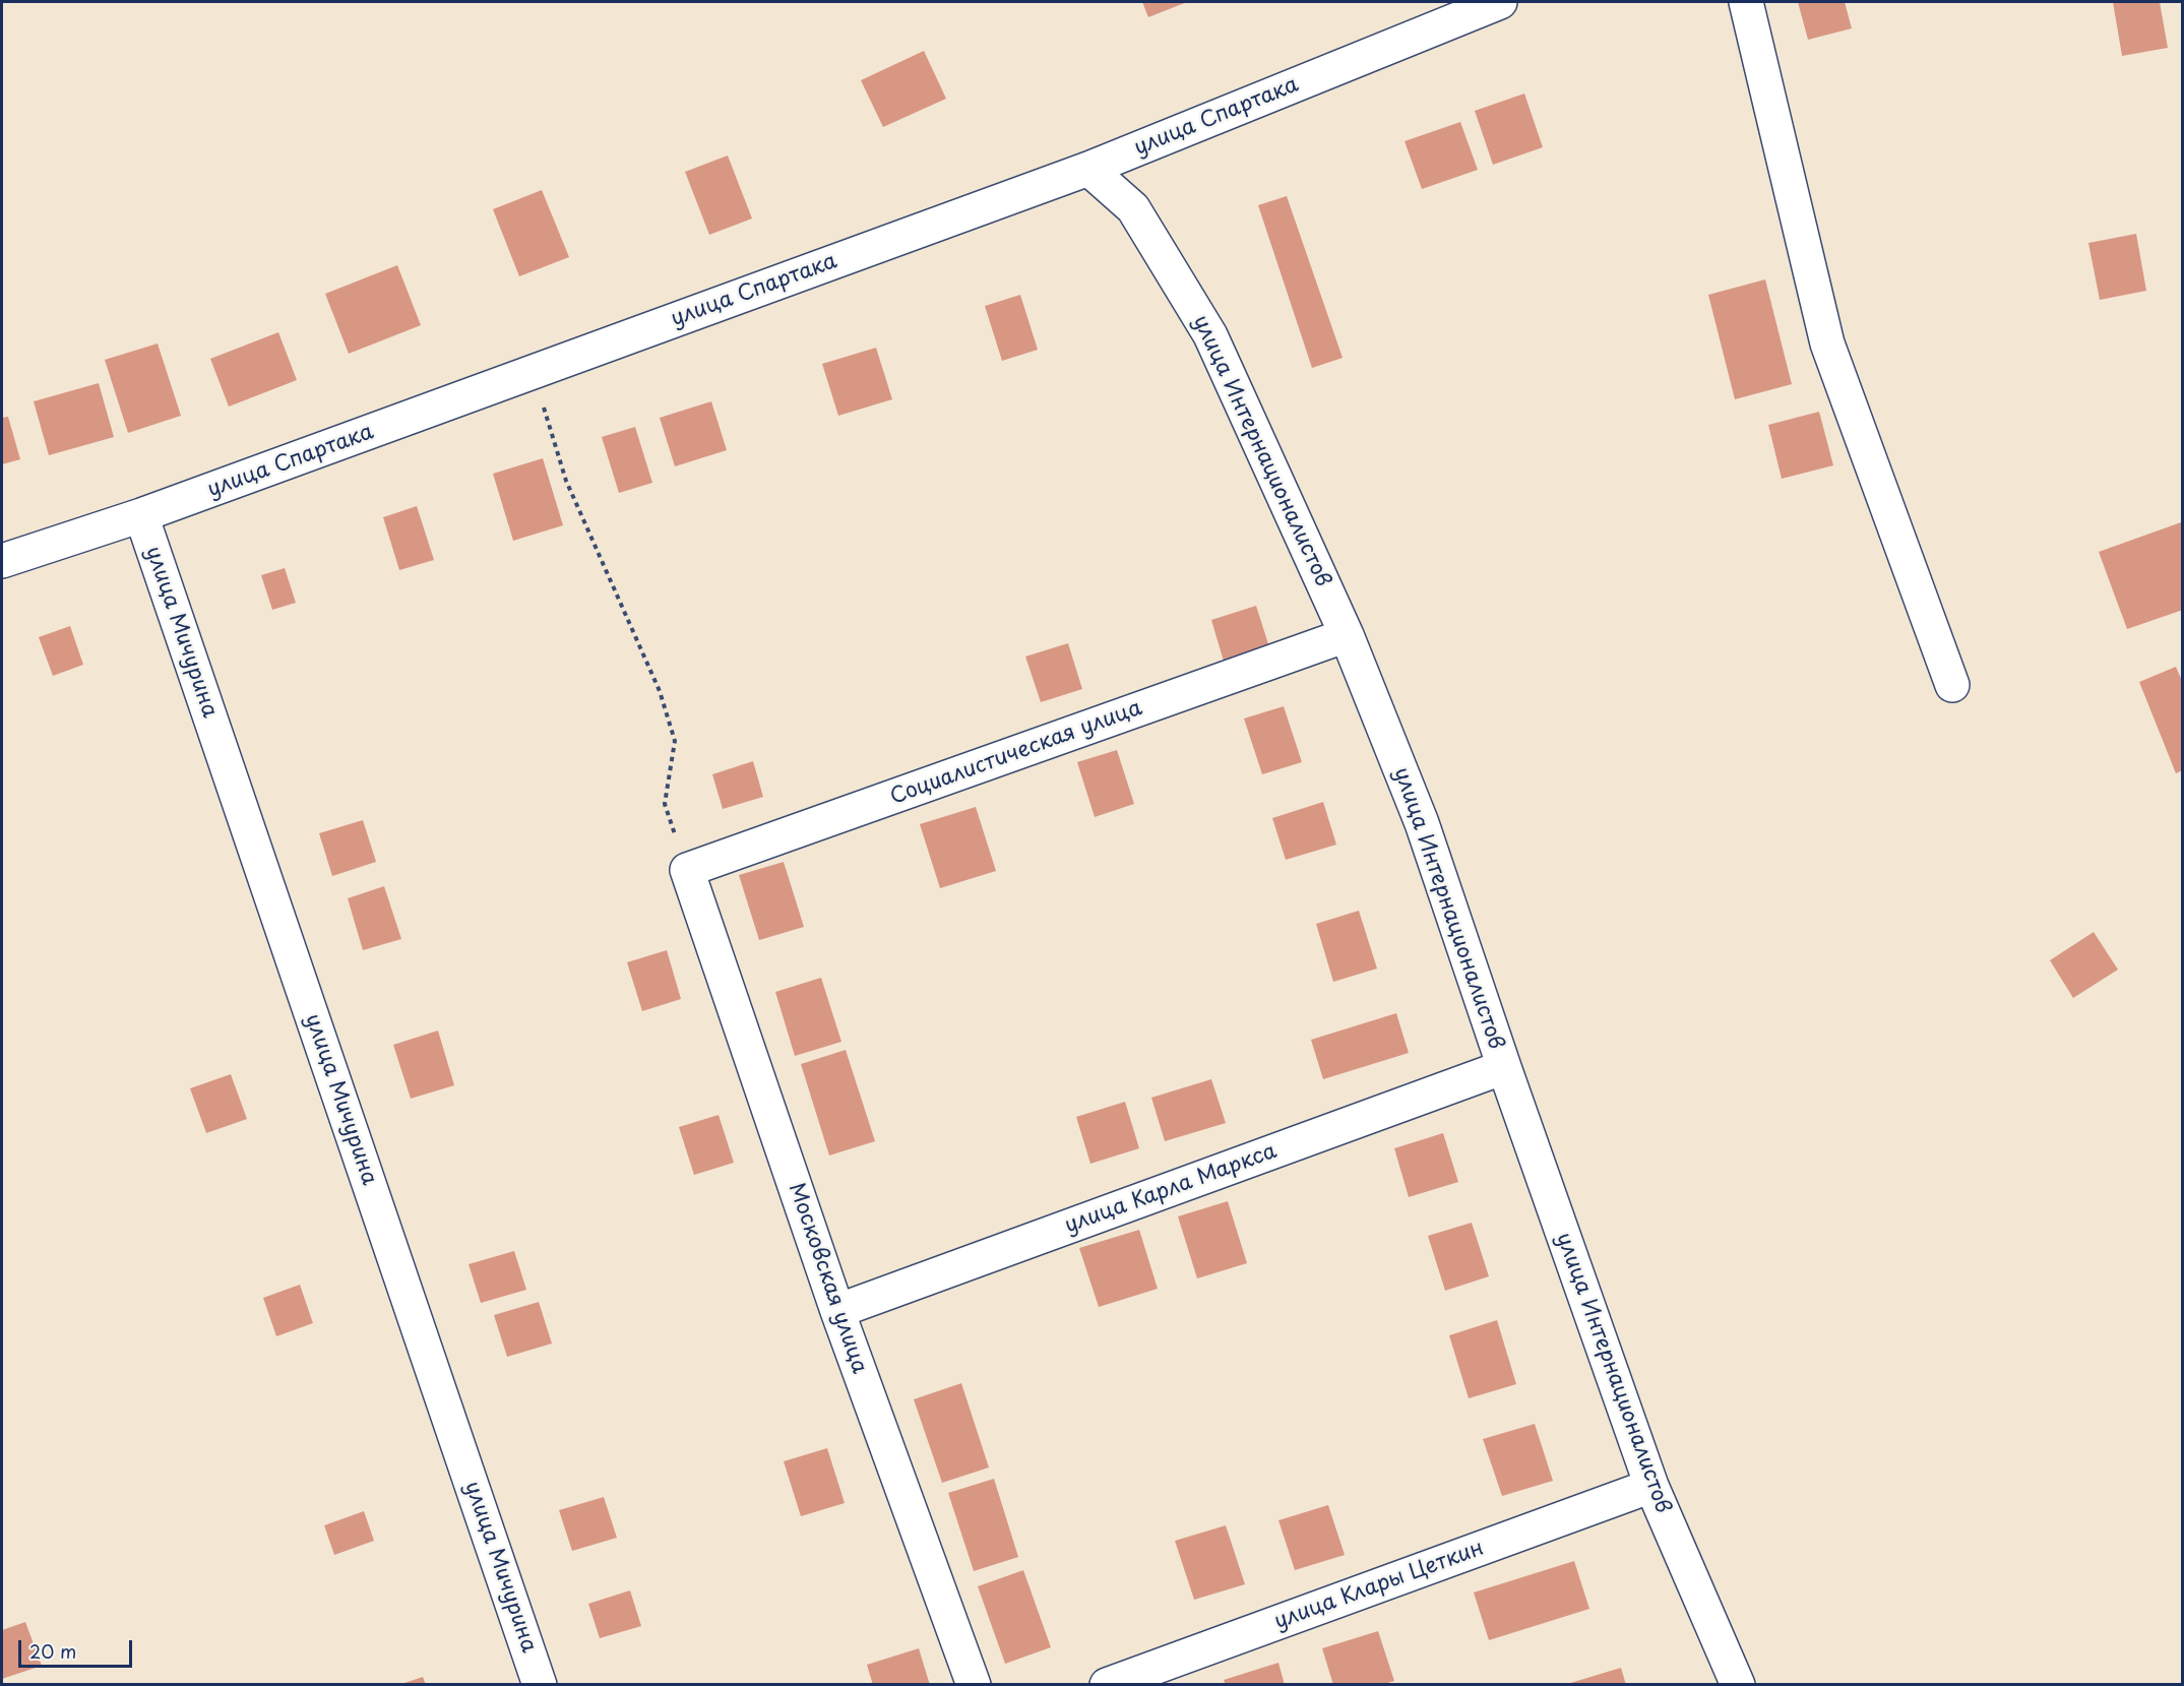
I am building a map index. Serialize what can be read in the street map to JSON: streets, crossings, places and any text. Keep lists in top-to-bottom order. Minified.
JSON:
{"streets":{"street":["улица Спартака","улица Интернационалистов","улица Мичурина","Социалистическая улица","улица Карла Маркса","Московская улица","улица Клары Цеткин"]},"crossings":[["улица Спартака","улица Интернационалистов"],["улица Спартака","улица Мичурина"],["улица Интернационалистов","Социалистическая улица"],["улица Интернационалистов","улица Карла Маркса"],["улица Интернационалистов","улица Клары Цеткин"],["Социалистическая улица","Московская улица"],["улица Карла Маркса","Московская улица"]],"scale_bar":"20 m"}
